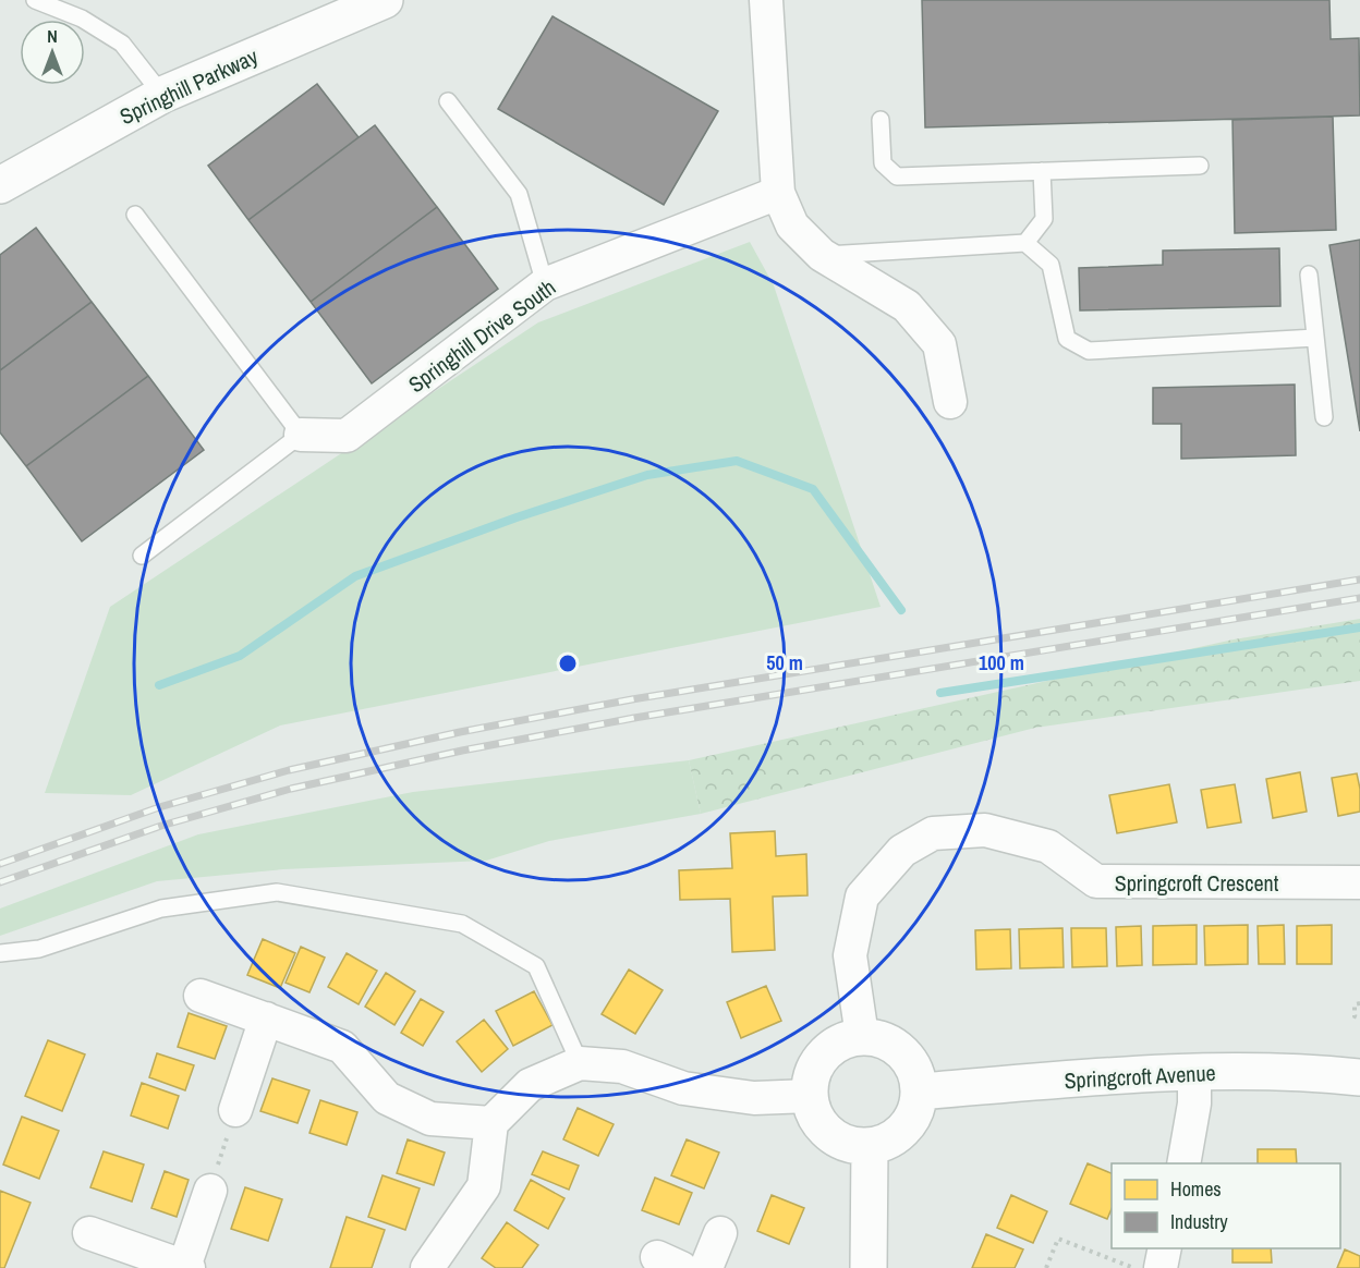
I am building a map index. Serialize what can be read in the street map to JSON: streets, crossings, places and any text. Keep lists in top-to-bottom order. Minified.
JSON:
{"streets":{"street":["Springhill Parkway","Springhill Drive South","Springcroft Crescent","Springcroft Avenue"]},"crossings":[["Springcroft Crescent","Springcroft Avenue"]],"legend":["Homes","Industry"],"north":"top","rings":["50 m","100 m"]}
